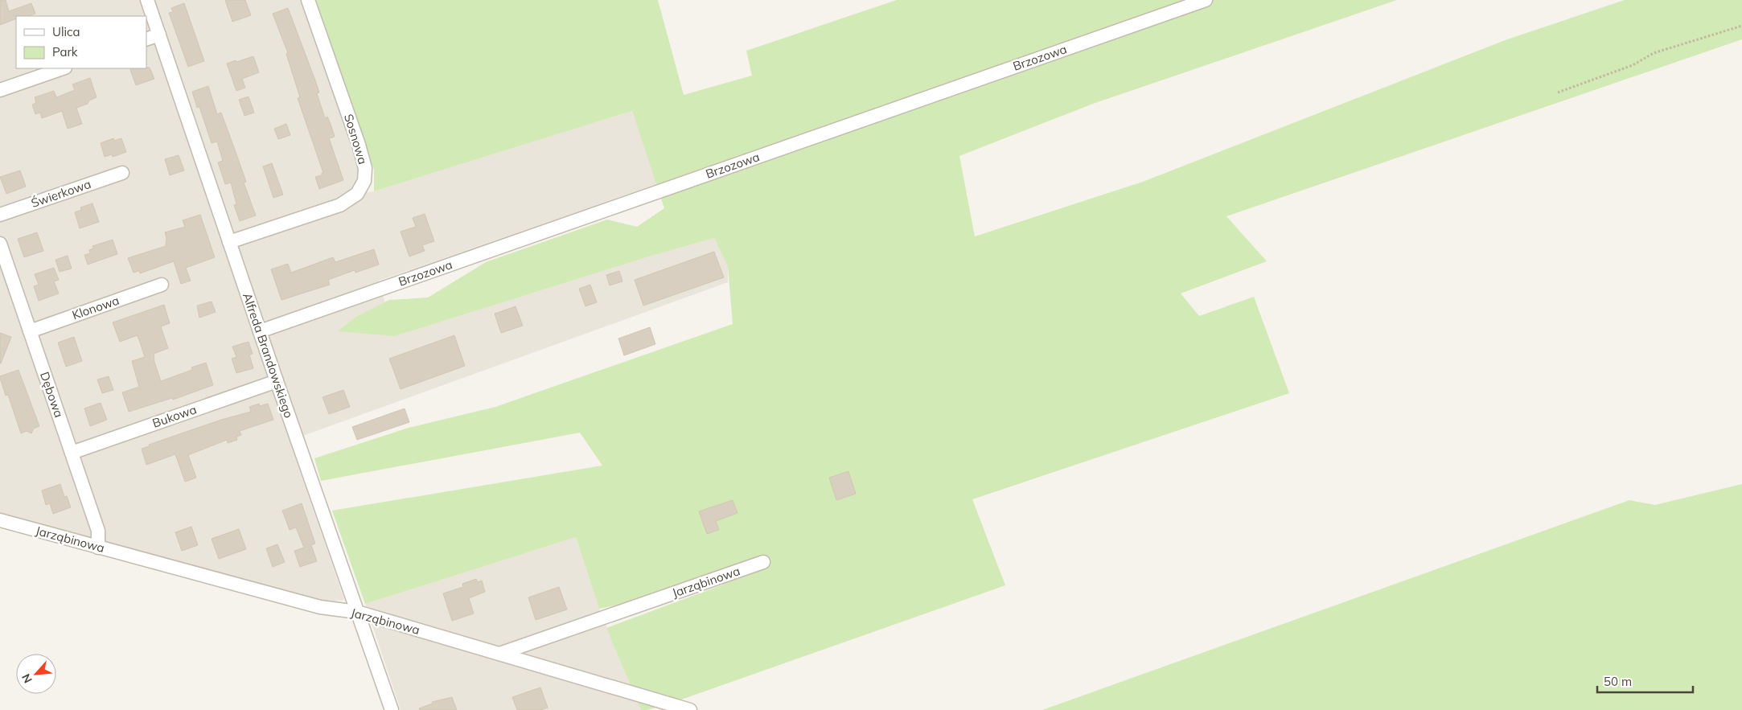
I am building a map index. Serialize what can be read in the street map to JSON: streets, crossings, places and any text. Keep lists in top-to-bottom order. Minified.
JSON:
{"streets":{"street":["Brzozowa","Sosnowa","Świerkowa","Klonowa","Alfreda Brandowskiego","Dębowa","Bukowa","Jarząbinowa"]},"crossings":[["Brzozowa","Alfreda Brandowskiego"],["Sosnowa","Alfreda Brandowskiego"],["Klonowa","Dębowa"],["Alfreda Brandowskiego","Bukowa"],["Alfreda Brandowskiego","Jarząbinowa"],["Dębowa","Bukowa"],["Dębowa","Jarząbinowa"]],"legend":["Ulica","Park"],"scale_bar":"50 m","north":"bottom left"}
